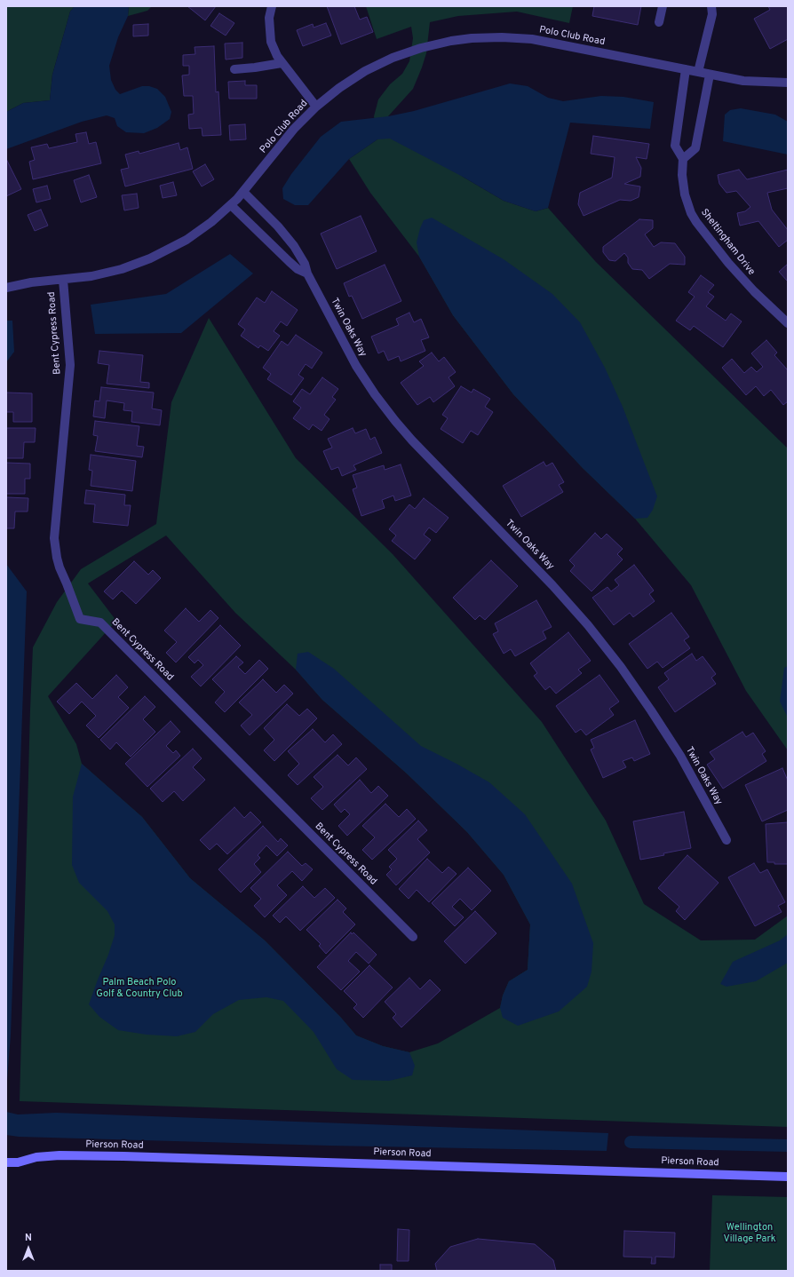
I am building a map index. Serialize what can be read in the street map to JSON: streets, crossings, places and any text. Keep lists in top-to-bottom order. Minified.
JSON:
{"streets":{"street":["Polo Club Road","Sheltingham Drive","Twin Oaks Way","Bent Cypress Road","Pierson Road"]},"crossings":[["Polo Club Road","Sheltingham Drive"],["Polo Club Road","Twin Oaks Way"],["Polo Club Road","Bent Cypress Road"]],"parks":["Palm Beach Polo Golf & Country Club","Wellington Village Park"],"north":"top"}
